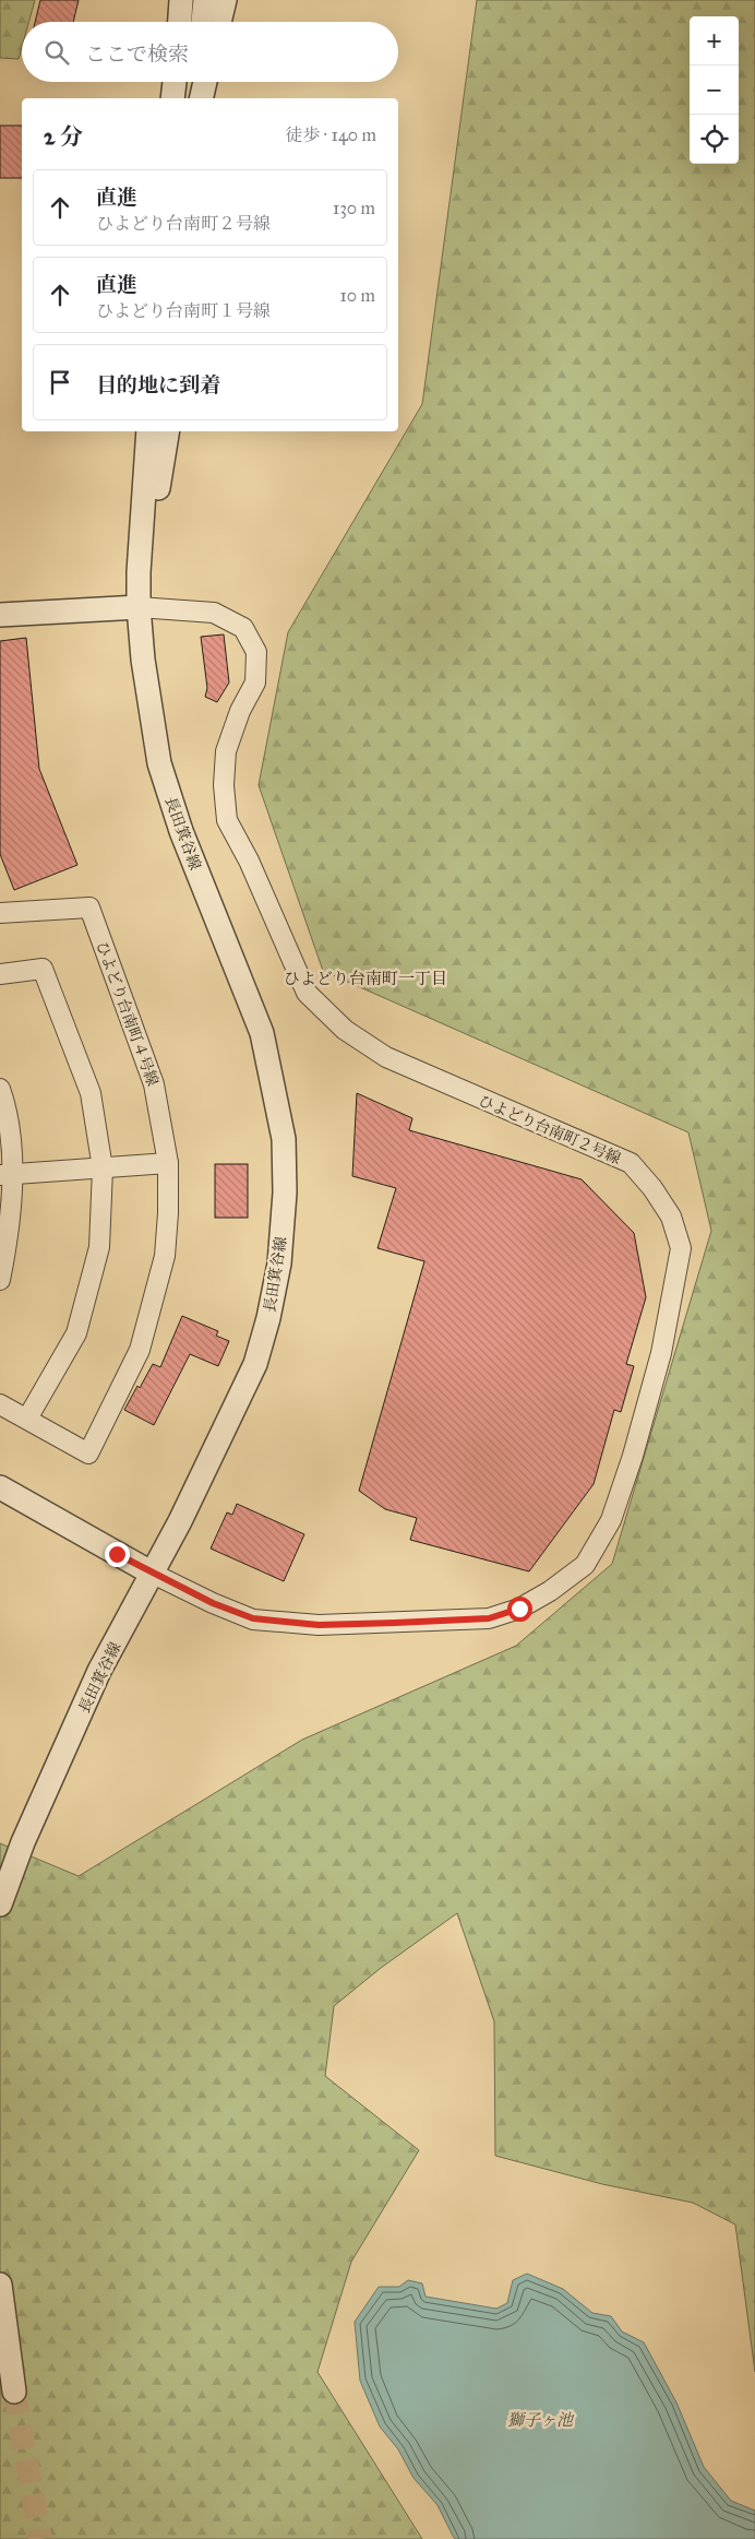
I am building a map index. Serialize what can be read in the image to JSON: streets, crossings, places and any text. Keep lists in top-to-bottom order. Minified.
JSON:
{"streets":{"street":["長田箕谷線","ひよどり台南町４号線","ひよどり台南町２号線"]},"crossings":[["長田箕谷線","ひよどり台南町２号線"]],"districts":["ひよどり台南町一丁目"],"water":["獅子ヶ池"],"page":{"map_buttons":["+","−"],"search":"ここで検索","heading":["2 分","徒歩 · 140 m"],"list":[["直進","ひよどり台南町２号線","130 m"],["直進","ひよどり台南町１号線","10 m"],"目的地に到着"]}}
